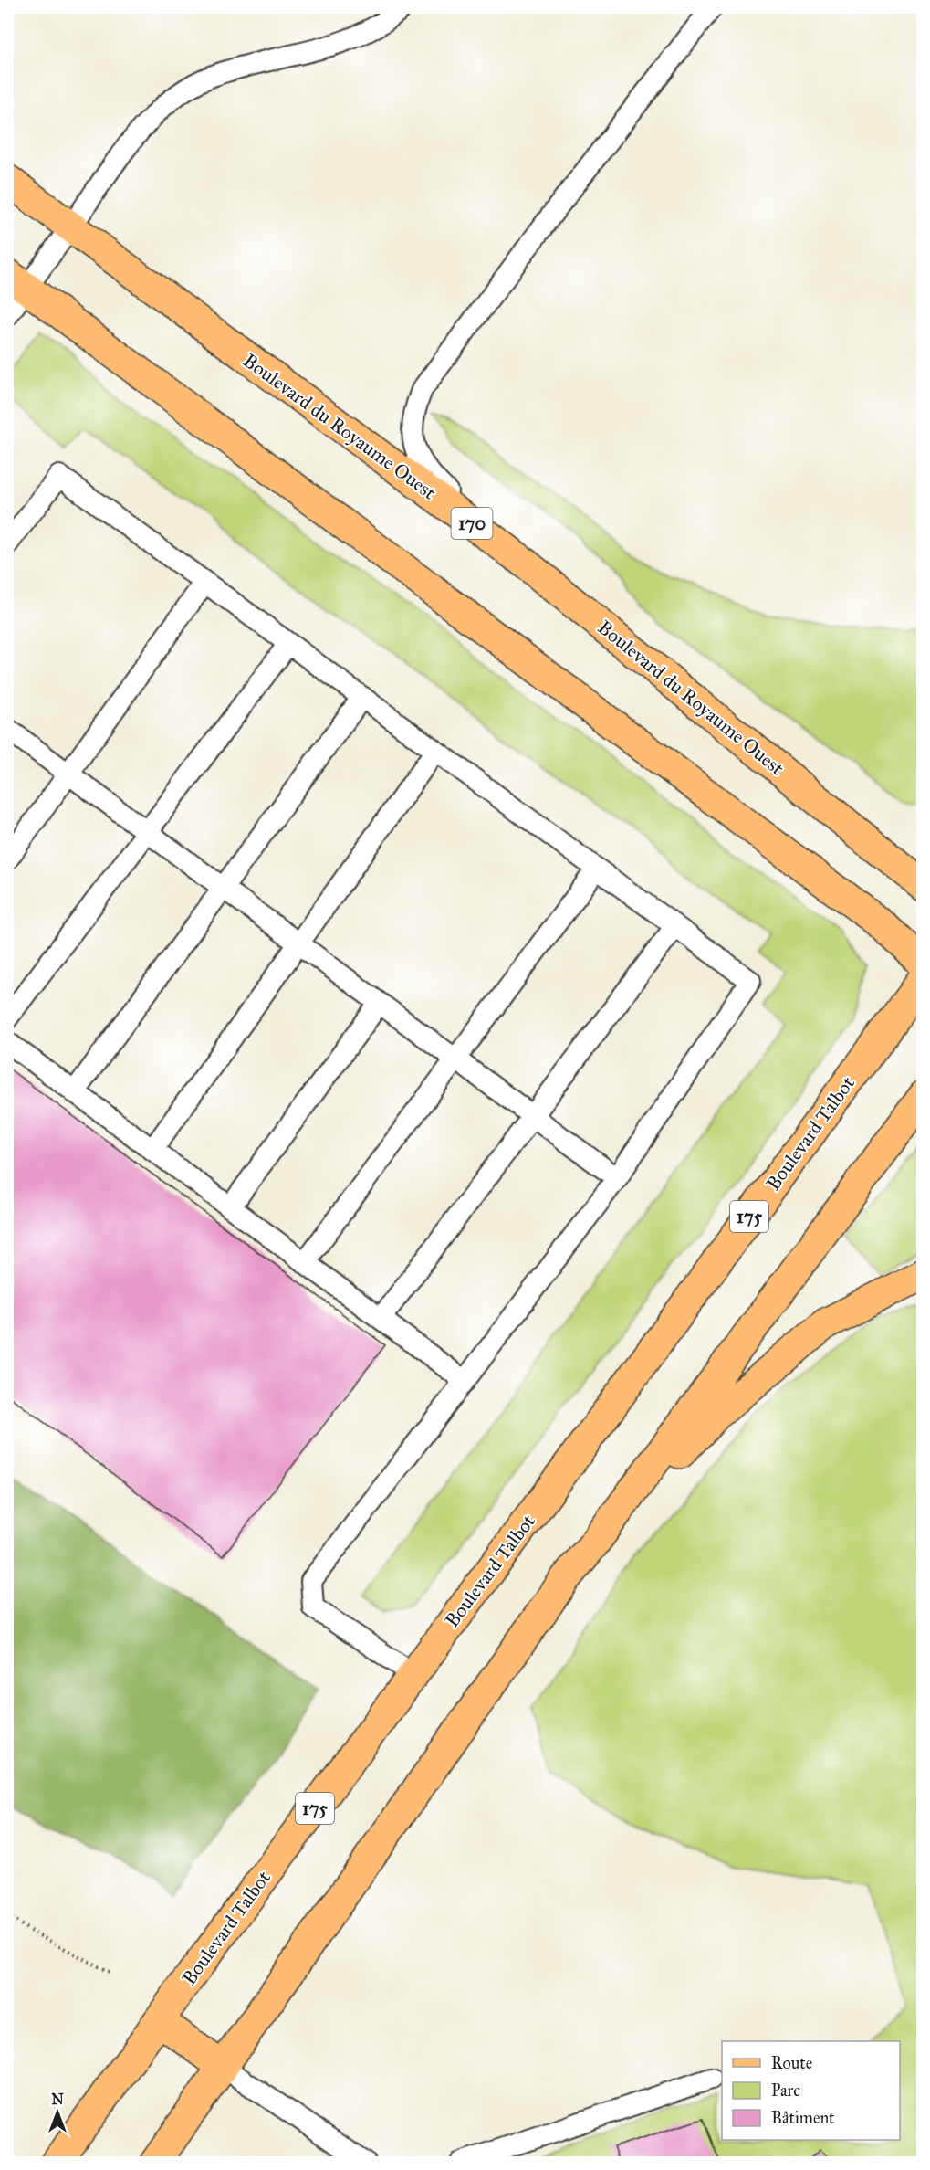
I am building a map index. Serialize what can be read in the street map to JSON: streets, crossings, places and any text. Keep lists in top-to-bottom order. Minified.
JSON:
{"streets":{"main road":["Boulevard du Royaume Ouest","170","Boulevard Talbot","175"]},"legend":["Route","Parc","Bâtiment"],"north":"top"}
